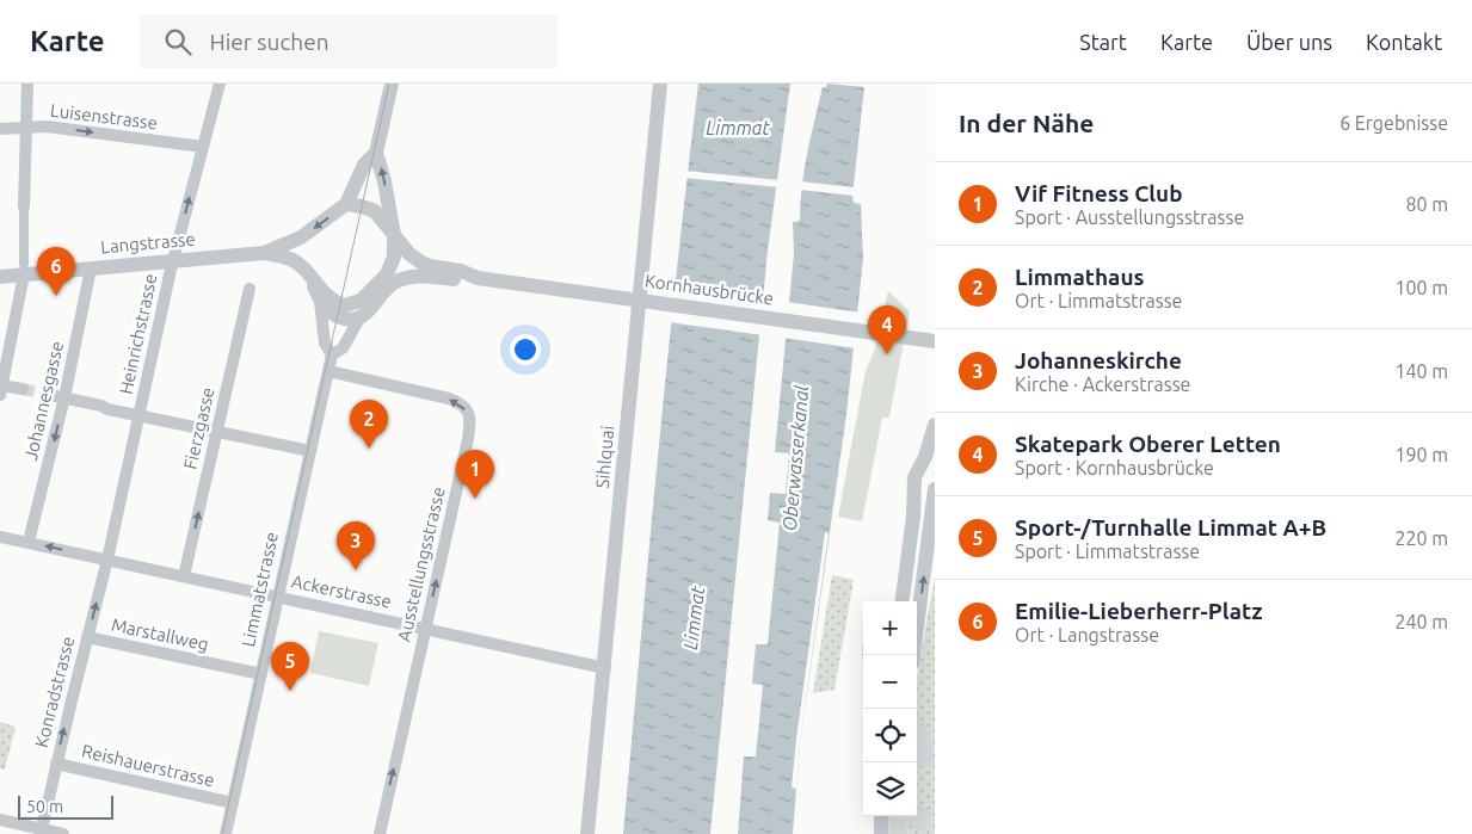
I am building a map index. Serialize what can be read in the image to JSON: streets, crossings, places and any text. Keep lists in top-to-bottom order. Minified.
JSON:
{"streets":{"street":["Luisenstrasse","Langstrasse","Kornhausbrücke","Heinrichstrasse","Johannesgasse","Fierzgasse","Sihlquai","Ausstellungsstrasse","Limmatstrasse","Ackerstrasse","Marstallweg","Konradstrasse","Reishauerstrasse"]},"crossings":[["Luisenstrasse","Heinrichstrasse"],["Langstrasse","Heinrichstrasse"],["Langstrasse","Johannesgasse"],["Heinrichstrasse","Ackerstrasse"],["Heinrichstrasse","Konradstrasse"],["Johannesgasse","Ackerstrasse"],["Fierzgasse","Ackerstrasse"],["Sihlquai","Ackerstrasse"],["Ausstellungsstrasse","Limmatstrasse"],["Ausstellungsstrasse","Ackerstrasse"],["Limmatstrasse","Ackerstrasse"],["Limmatstrasse","Marstallweg"],["Limmatstrasse","Reishauerstrasse"],["Ackerstrasse","Konradstrasse"],["Marstallweg","Konradstrasse"],["Konradstrasse","Reishauerstrasse"]],"one_way":["Luisenstrasse","Johannesgasse","Fierzgasse","Ausstellungsstrasse","Konradstrasse"],"water":["Limmat","Oberwasserkanal"],"scale_bar":"50 m","page":{"header":"Karte","search":"Hier suchen","nav":["Start","Karte","Über uns","Kontakt"],"heading":["In der Nähe","6 Ergebnisse"],"list":[{"mark":"1","name":"Vif Fitness Club","note":"Sport · Ausstellungsstrasse","value":"80 m"},{"mark":"2","name":"Limmathaus","note":"Ort · Limmatstrasse","value":"100 m"},{"mark":"3","name":"Johanneskirche","note":"Kirche · Ackerstrasse","value":"140 m"},{"mark":"4","name":"Skatepark Oberer Letten","note":"Sport · Kornhausbrücke","value":"190 m"},{"mark":"5","name":"Sport-/Turnhalle Limmat A+B","note":"Sport · Limmatstrasse","value":"220 m"},{"mark":"6","name":"Emilie-Lieberherr-Platz","note":"Ort · Langstrasse","value":"240 m"}],"pins":["6","4","2","1","3","5"],"map_buttons":["+","−"],"scale":"50 m"}}
